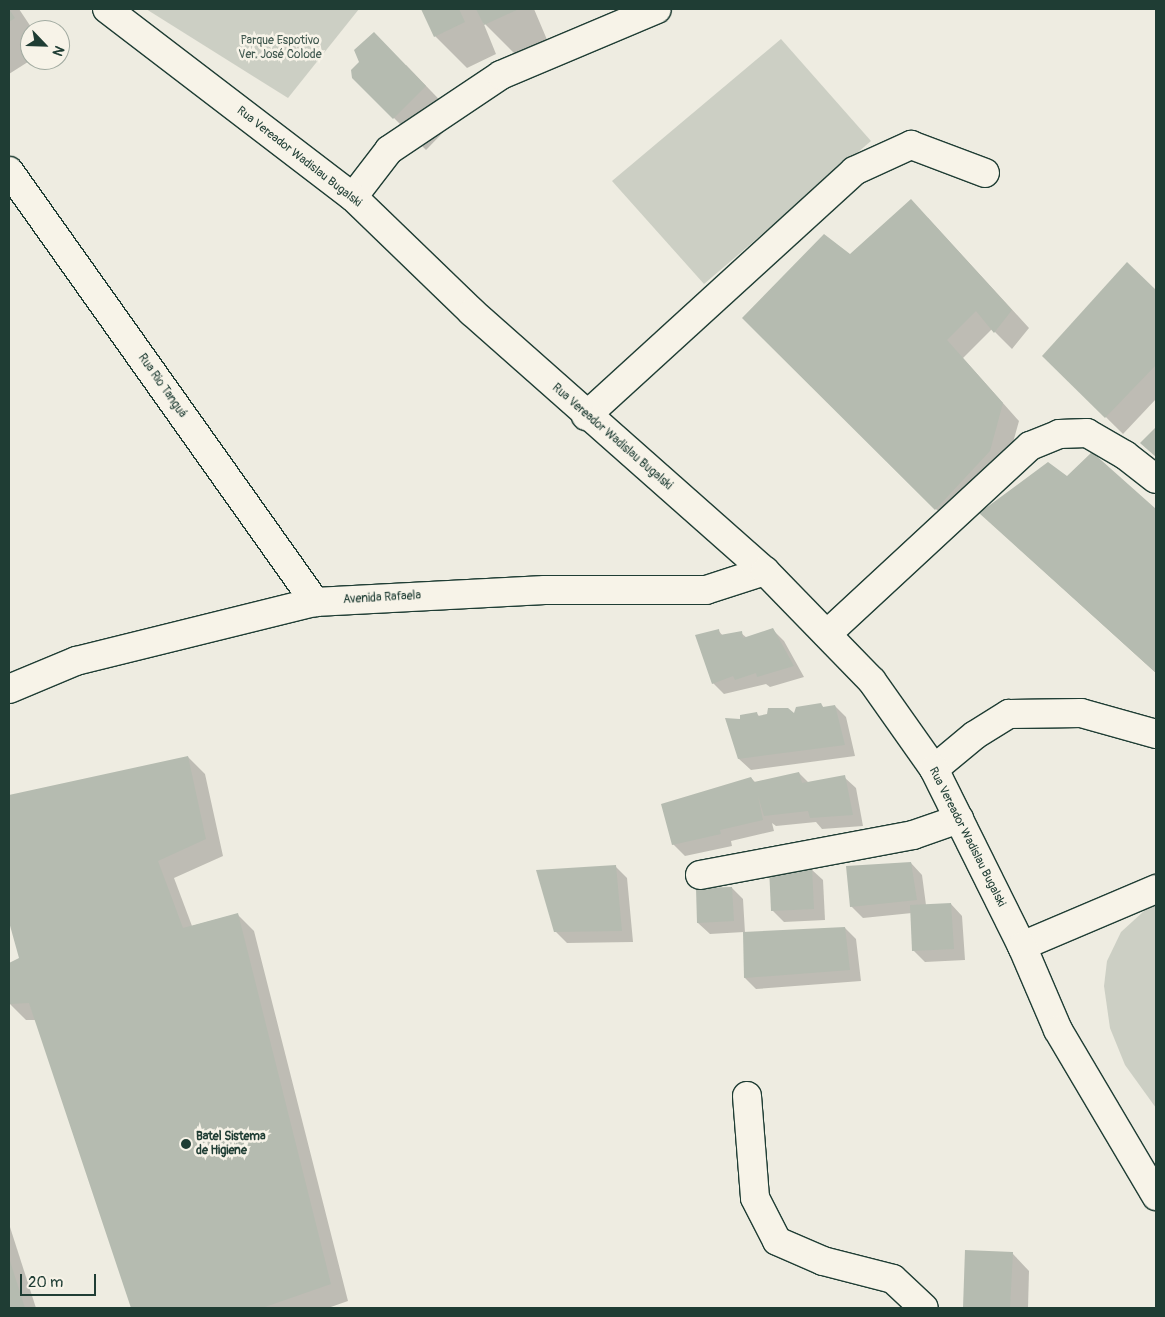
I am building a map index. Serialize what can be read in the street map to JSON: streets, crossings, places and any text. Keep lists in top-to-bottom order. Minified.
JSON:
{"streets":{"street":["Rua Vereador Wadislau Bugalski","Rua Rio Tanguá","Avenida Rafaela"]},"crossings":[["Rua Vereador Wadislau Bugalski","Avenida Rafaela"],["Rua Rio Tanguá","Avenida Rafaela"]],"parks":["Parque Espotivo Ver. José Colode"],"places":["Batel Sistema de Higiene"],"scale_bar":"20 m","north":"bottom right"}
